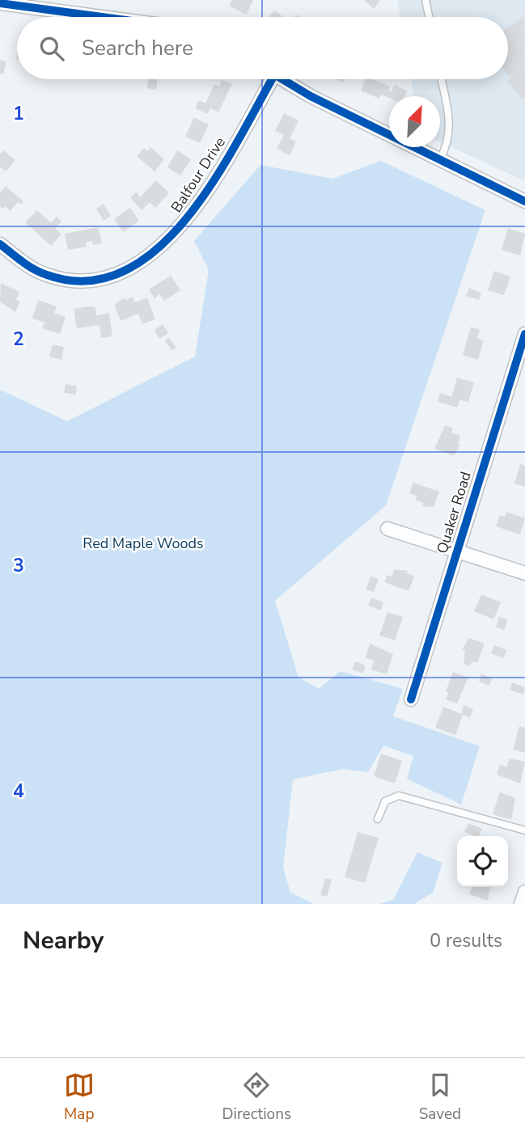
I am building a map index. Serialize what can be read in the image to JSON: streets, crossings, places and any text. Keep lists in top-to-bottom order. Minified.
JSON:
{"streets":{"street":["Balfour Drive","Quaker Road"]},"parks":["Red Maple Woods"],"north":"top right","page":{"search":"Search here","heading":["Nearby","0 results"],"nav":["Map","Directions","Saved"]},"grid":{"rows":["1","2","3","4"]}}
